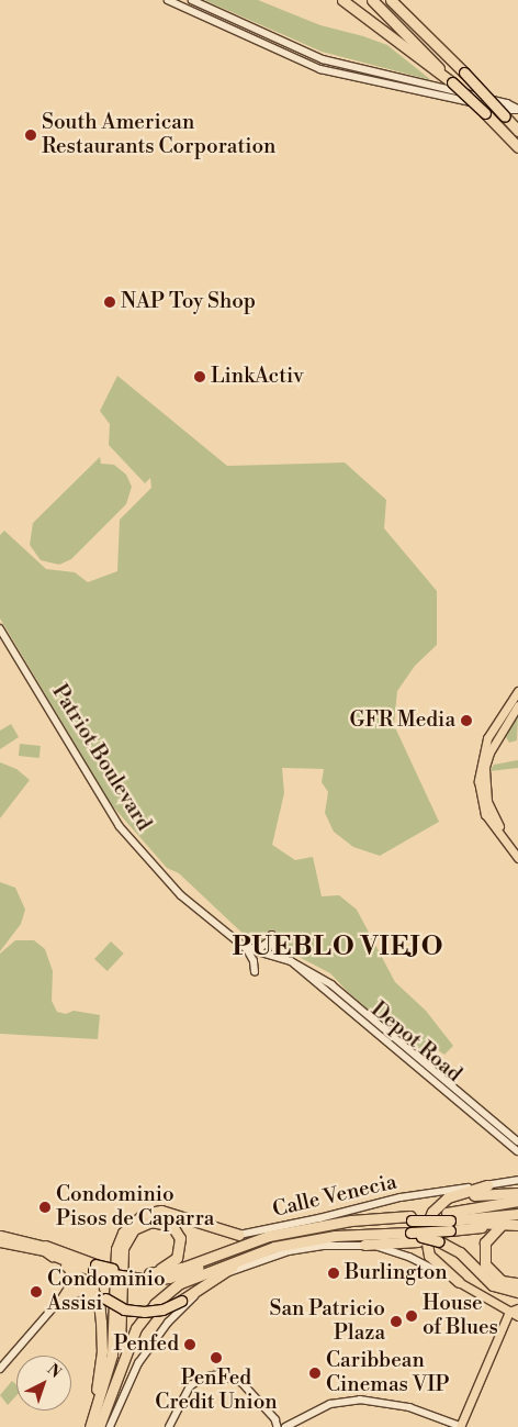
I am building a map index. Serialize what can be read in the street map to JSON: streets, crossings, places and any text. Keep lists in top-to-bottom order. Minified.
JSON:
{"streets":{"street":["Patriot Boulevard","Depot Road","Calle Venecia"]},"crossings":[["Patriot Boulevard","Depot Road"]],"districts":["PUEBLO VIEJO"],"places":["South American Restaurants Corporation","NAP Toy Shop","LinkActiv","GFR Media","Condominio Pisos de Caparra","Burlington","Condominio Assisi","House of Blues","San Patricio Plaza","Penfed","PenFed Credit Union","Caribbean Cinemas VIP"],"north":"top right"}
